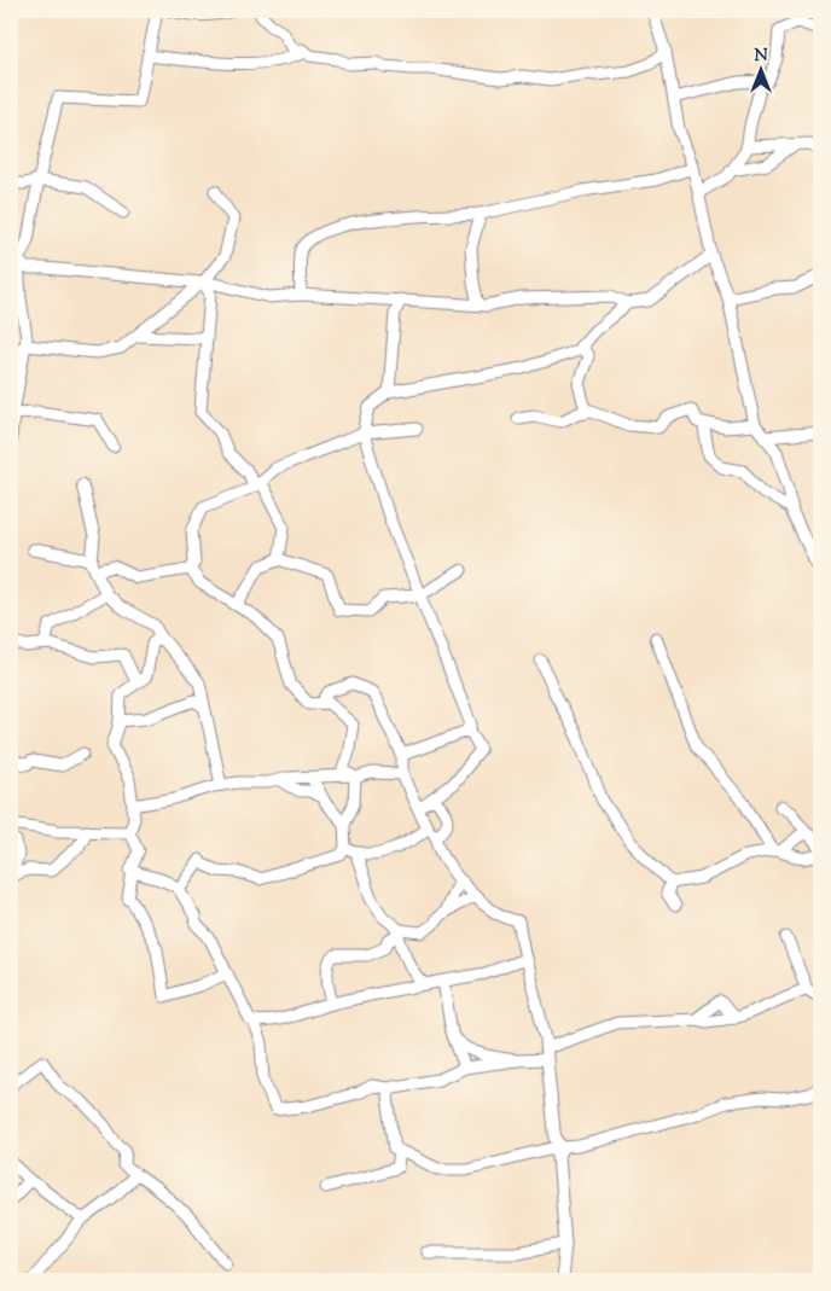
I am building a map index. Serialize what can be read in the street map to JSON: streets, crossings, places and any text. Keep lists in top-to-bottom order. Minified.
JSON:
{"north":"top"}
